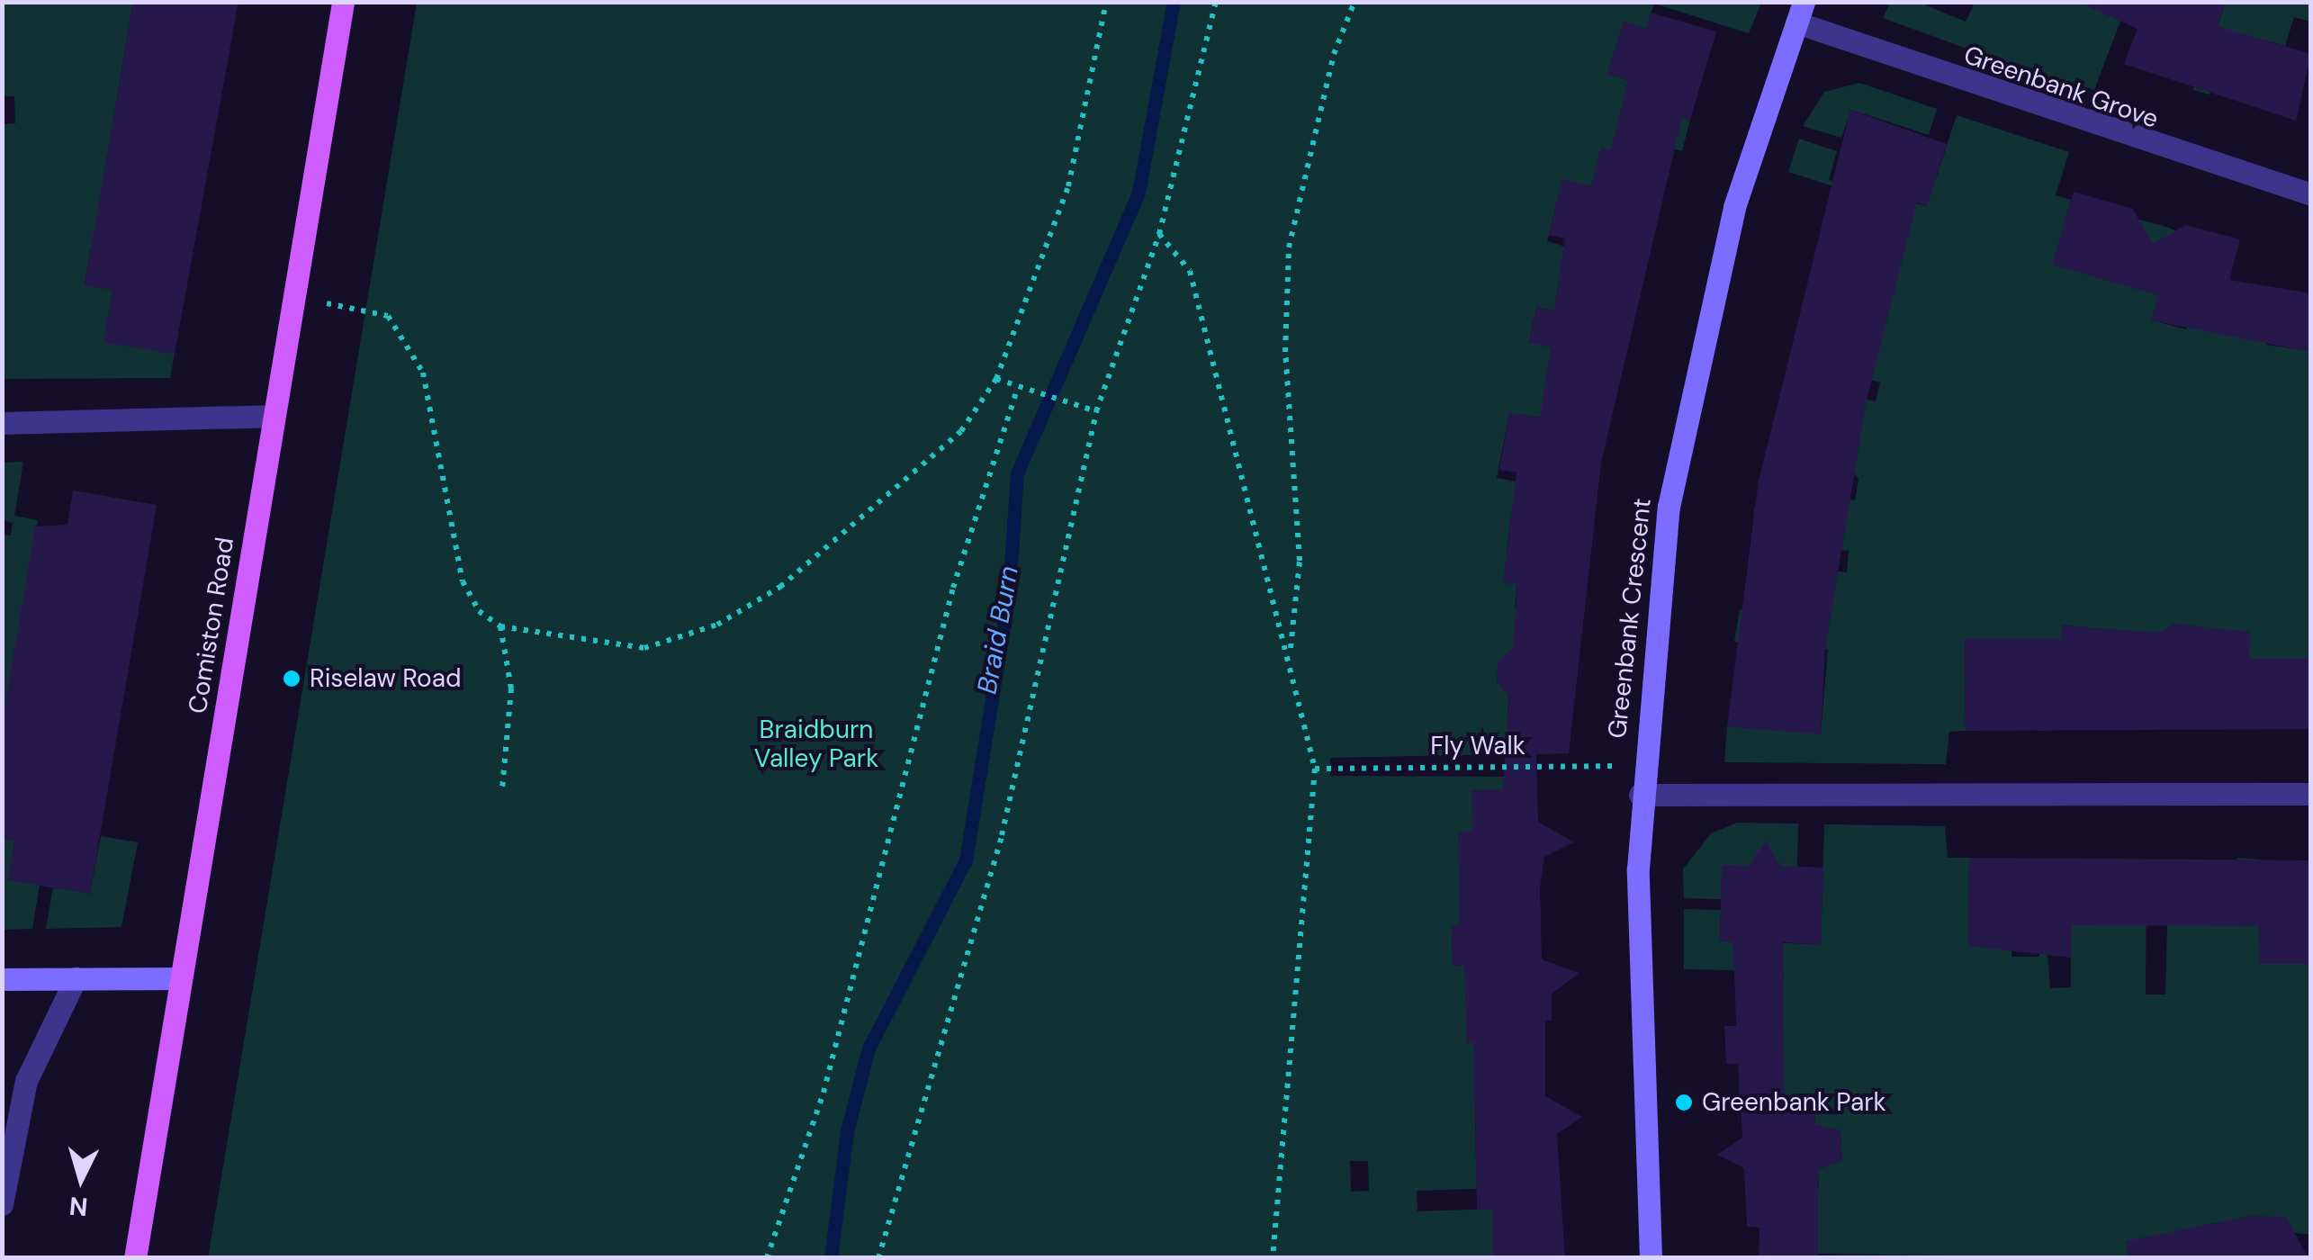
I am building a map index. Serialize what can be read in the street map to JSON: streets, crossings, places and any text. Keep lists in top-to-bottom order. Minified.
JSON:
{"streets":{"main road":["Comiston Road"],"street":["Greenbank Grove","Greenbank Crescent"],"path":["Fly Walk"]},"crossings":[["Greenbank Grove","Greenbank Crescent"],["Greenbank Crescent","Fly Walk"]],"water":["Braid Burn"],"parks":["Braidburn Valley Park"],"places":["Riselaw Road","Greenbank Park"],"north":"bottom"}
